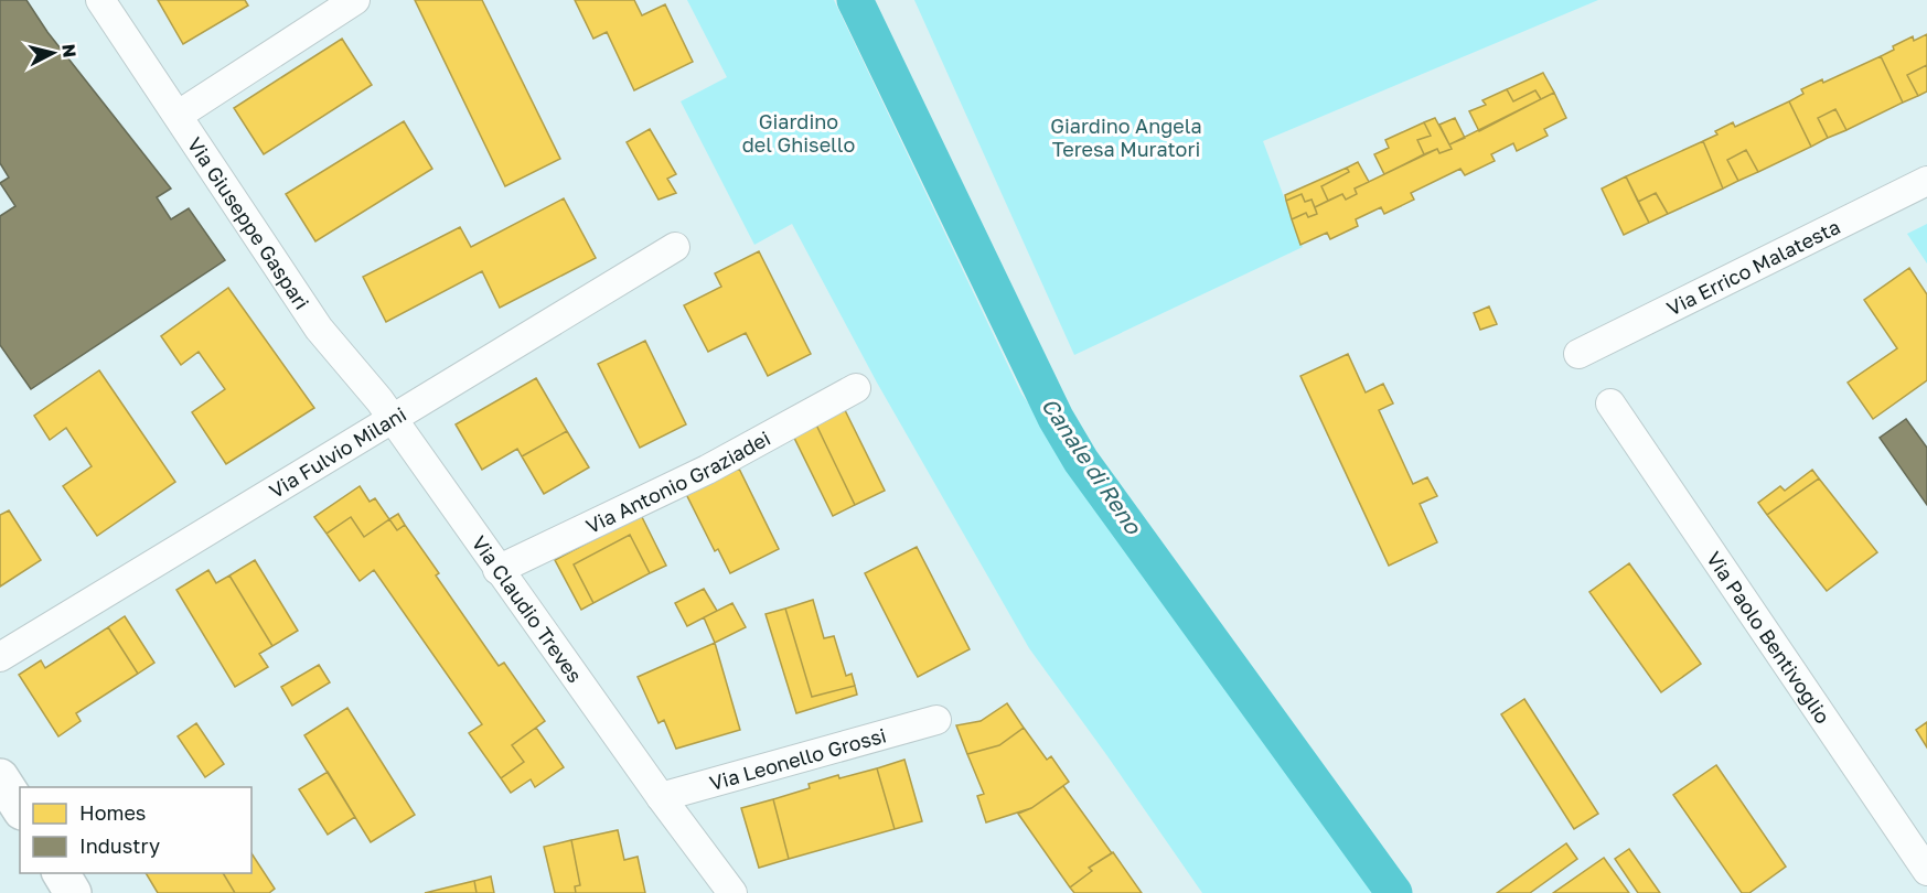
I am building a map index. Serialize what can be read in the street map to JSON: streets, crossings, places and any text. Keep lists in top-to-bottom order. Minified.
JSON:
{"streets":{"street":["Via Giuseppe Gaspari","Via Errico Malatesta","Via Fulvio Milani","Via Antonio Graziadei","Via Claudio Treves","Via Paolo Bentivoglio","Via Leonello Grossi"]},"crossings":[["Via Giuseppe Gaspari","Via Claudio Treves"],["Via Fulvio Milani","Via Claudio Treves"],["Via Antonio Graziadei","Via Claudio Treves"],["Via Claudio Treves","Via Leonello Grossi"]],"water":["Canale di Reno"],"parks":["Giardino del Ghisello","Giardino Angela Teresa Muratori"],"legend":["Homes","Industry"],"north":"right"}
